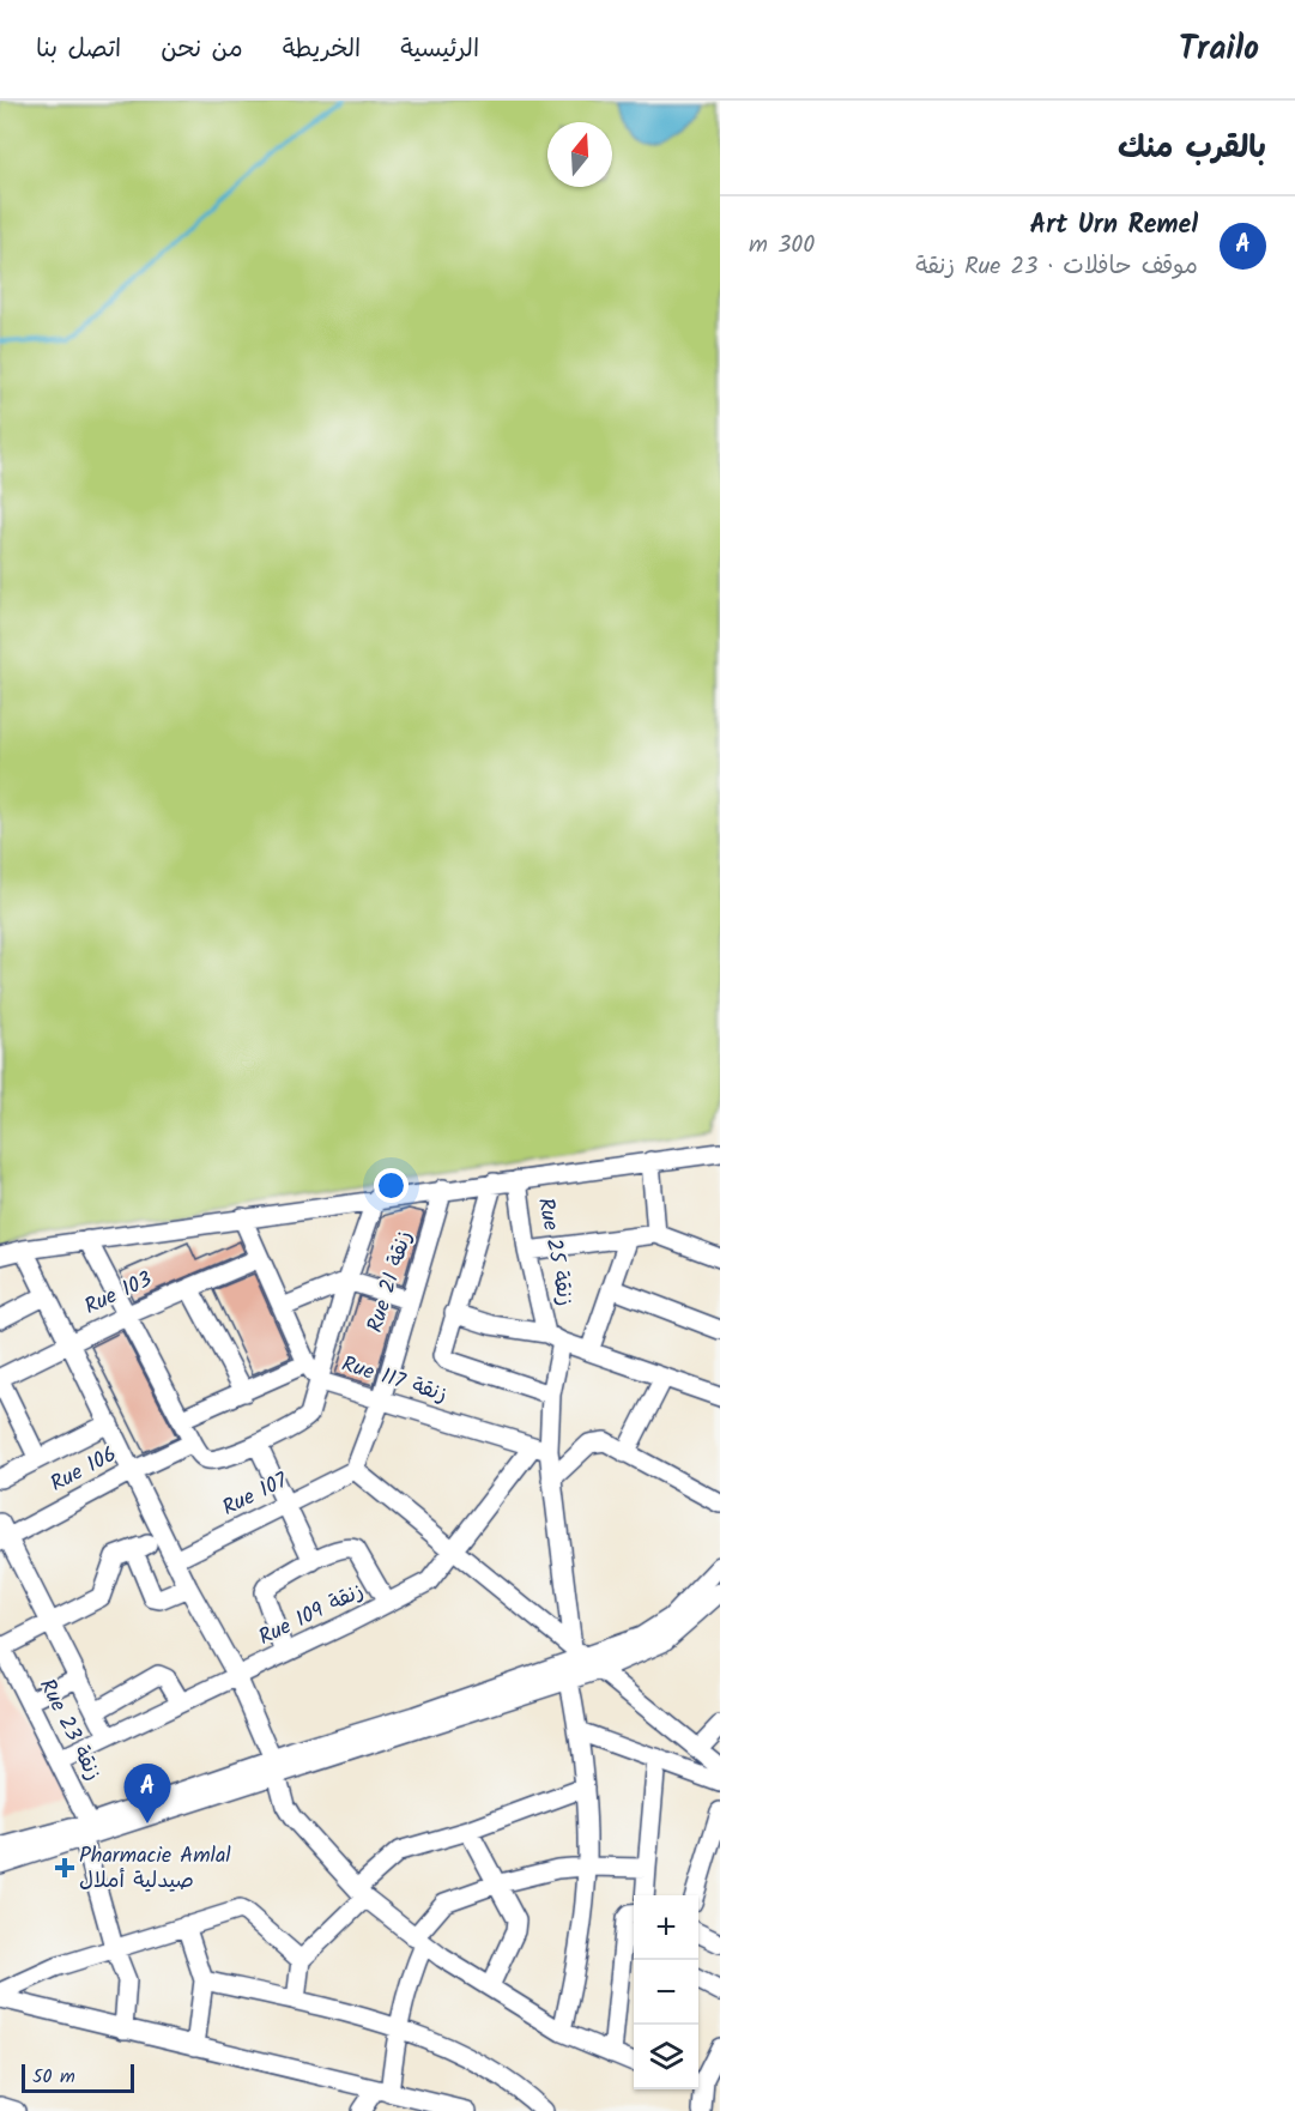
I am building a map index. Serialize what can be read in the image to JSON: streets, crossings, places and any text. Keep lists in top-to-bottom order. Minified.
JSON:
{"streets":{"street":["Rue 25 زنقة","Rue 21 زنقة","Rue 103","Rue 117 زنقة","Rue 106","Rue 107","Rue 109 زنقة","Rue 23 زنقة"]},"crossings":[["Rue 21 زنقة","Rue 117 زنقة"],["Rue 21 زنقة","Rue 107"],["Rue 103","Rue 117 زنقة"],["Rue 117 زنقة","Rue 109 زنقة"],["Rue 109 زنقة","Rue 23 زنقة"]],"places":{"health":["Pharmacie Amlal صيدلية أملال"]},"scale_bar":"50 m","north":"top","page":{"header":"Trailo","nav":["الرئيسية","الخريطة","من نحن","اتصل بنا"],"heading":"بالقرب منك","list":[{"mark":"A","name":"Art Urn Remel","note":"موقف حافلات · Rue 23 زنقة","value":"300 m"}],"pins":"A","map_buttons":["+","−"],"scale":"50 m"}}
